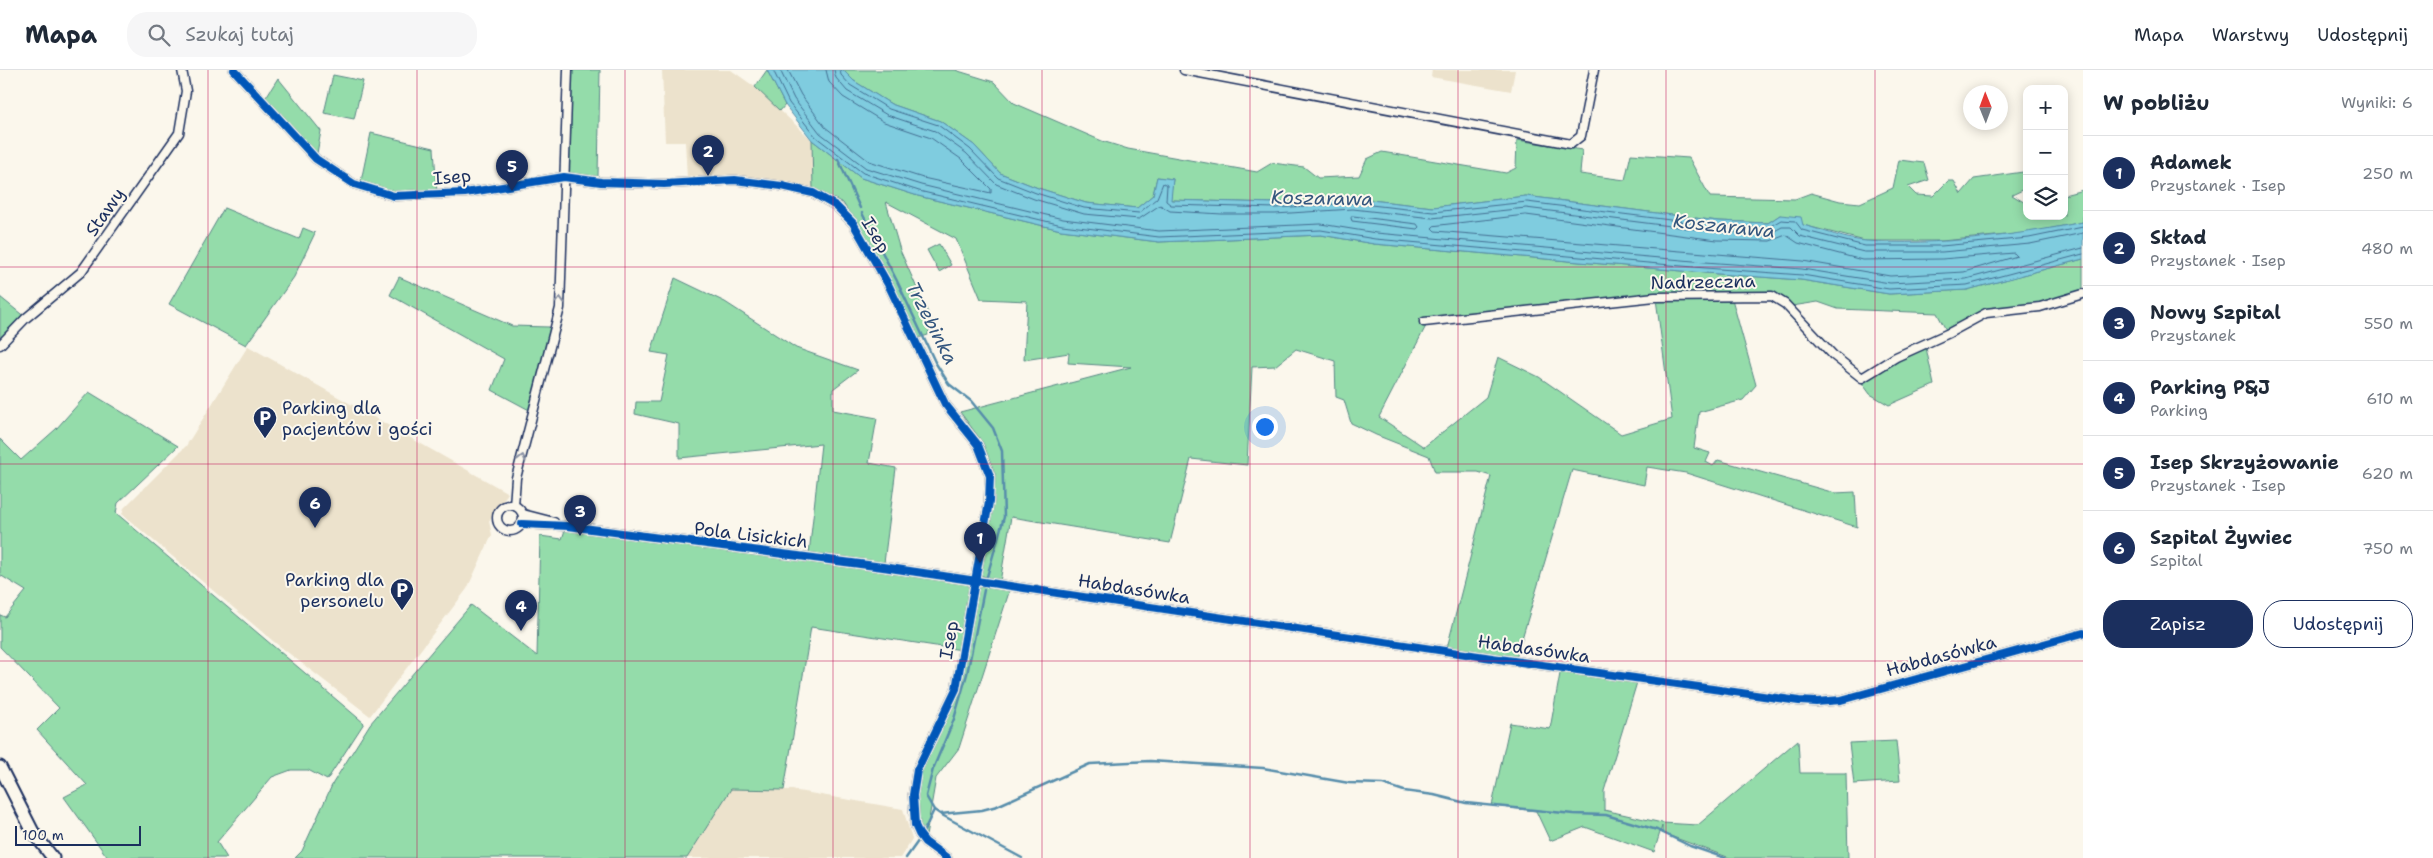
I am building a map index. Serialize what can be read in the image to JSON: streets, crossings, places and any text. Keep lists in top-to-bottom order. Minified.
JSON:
{"streets":{"street":["Isep","Stawy","Nadrzeczna","Pola Lisickich","Habdasówka"]},"crossings":[["Isep","Pola Lisickich"],["Isep","Habdasówka"],["Pola Lisickich","Habdasówka"]],"water":["Koszarawa","Trzebinka"],"places":{"parking":["Parking dla pacjentów i gości","Parking dla personelu"]},"scale_bar":"100 m","north":"top","page":{"header":"Mapa","search":"Szukaj tutaj","nav":["Mapa","Warstwy","Udostępnij"],"heading":["W pobliżu","Wyniki: 6"],"map_buttons":["+","−"],"pins":["2","5","6","3","1","4"],"list":[{"mark":"1","name":"Adamek","note":"Przystanek · Isep","value":"250 m"},{"mark":"2","name":"Skład","note":"Przystanek · Isep","value":"480 m"},{"mark":"3","name":"Nowy Szpital","note":"Przystanek","value":"550 m"},{"mark":"4","name":"Parking P&J","note":"Parking","value":"610 m"},{"mark":"5","name":"Isep Skrzyżowanie","note":"Przystanek · Isep","value":"620 m"},{"mark":"6","name":"Szpital Żywiec","note":"Szpital","value":"750 m"}],"buttons":["Zapisz","Udostępnij"],"scale":"100 m"}}
